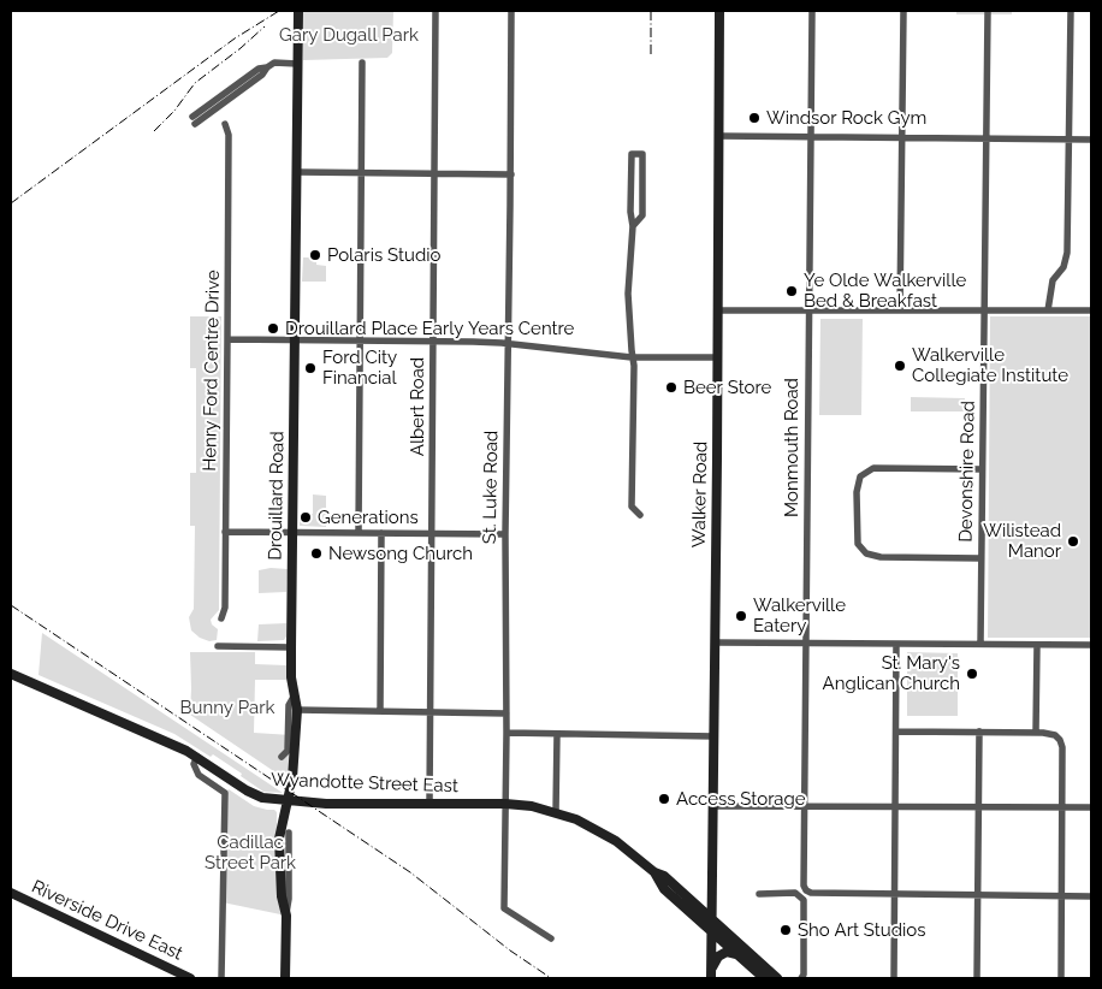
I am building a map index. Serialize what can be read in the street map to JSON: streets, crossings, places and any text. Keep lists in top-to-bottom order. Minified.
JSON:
{"streets":{"main road":["Walker Road","Drouillard Road","Wyandotte Street East","Riverside Drive East"],"street":["Henry Ford Centre Drive","Albert Road","Monmouth Road","Devonshire Road","St. Luke Road"]},"crossings":[["Albert Road","Wyandotte Street East"],["St. Luke Road","Wyandotte Street East"],["Walker Road","Wyandotte Street East"],["Drouillard Road","Wyandotte Street East"]],"parks":["Gary Dugall Park","Bunny Park","Cadillac Street Park"],"places":["Windsor Rock Gym","Polaris Studio","Ye Olde Walkerville Bed & Breakfast","Drouillard Place Early Years Centre","Walkerville Collegiate Institute","Ford City Financial","Beer Store","Generations","Wilistead Manor","Newsong Church","Walkerville Eatery","St. Mary's Anglican Church","Access Storage","Sho Art Studios"]}
